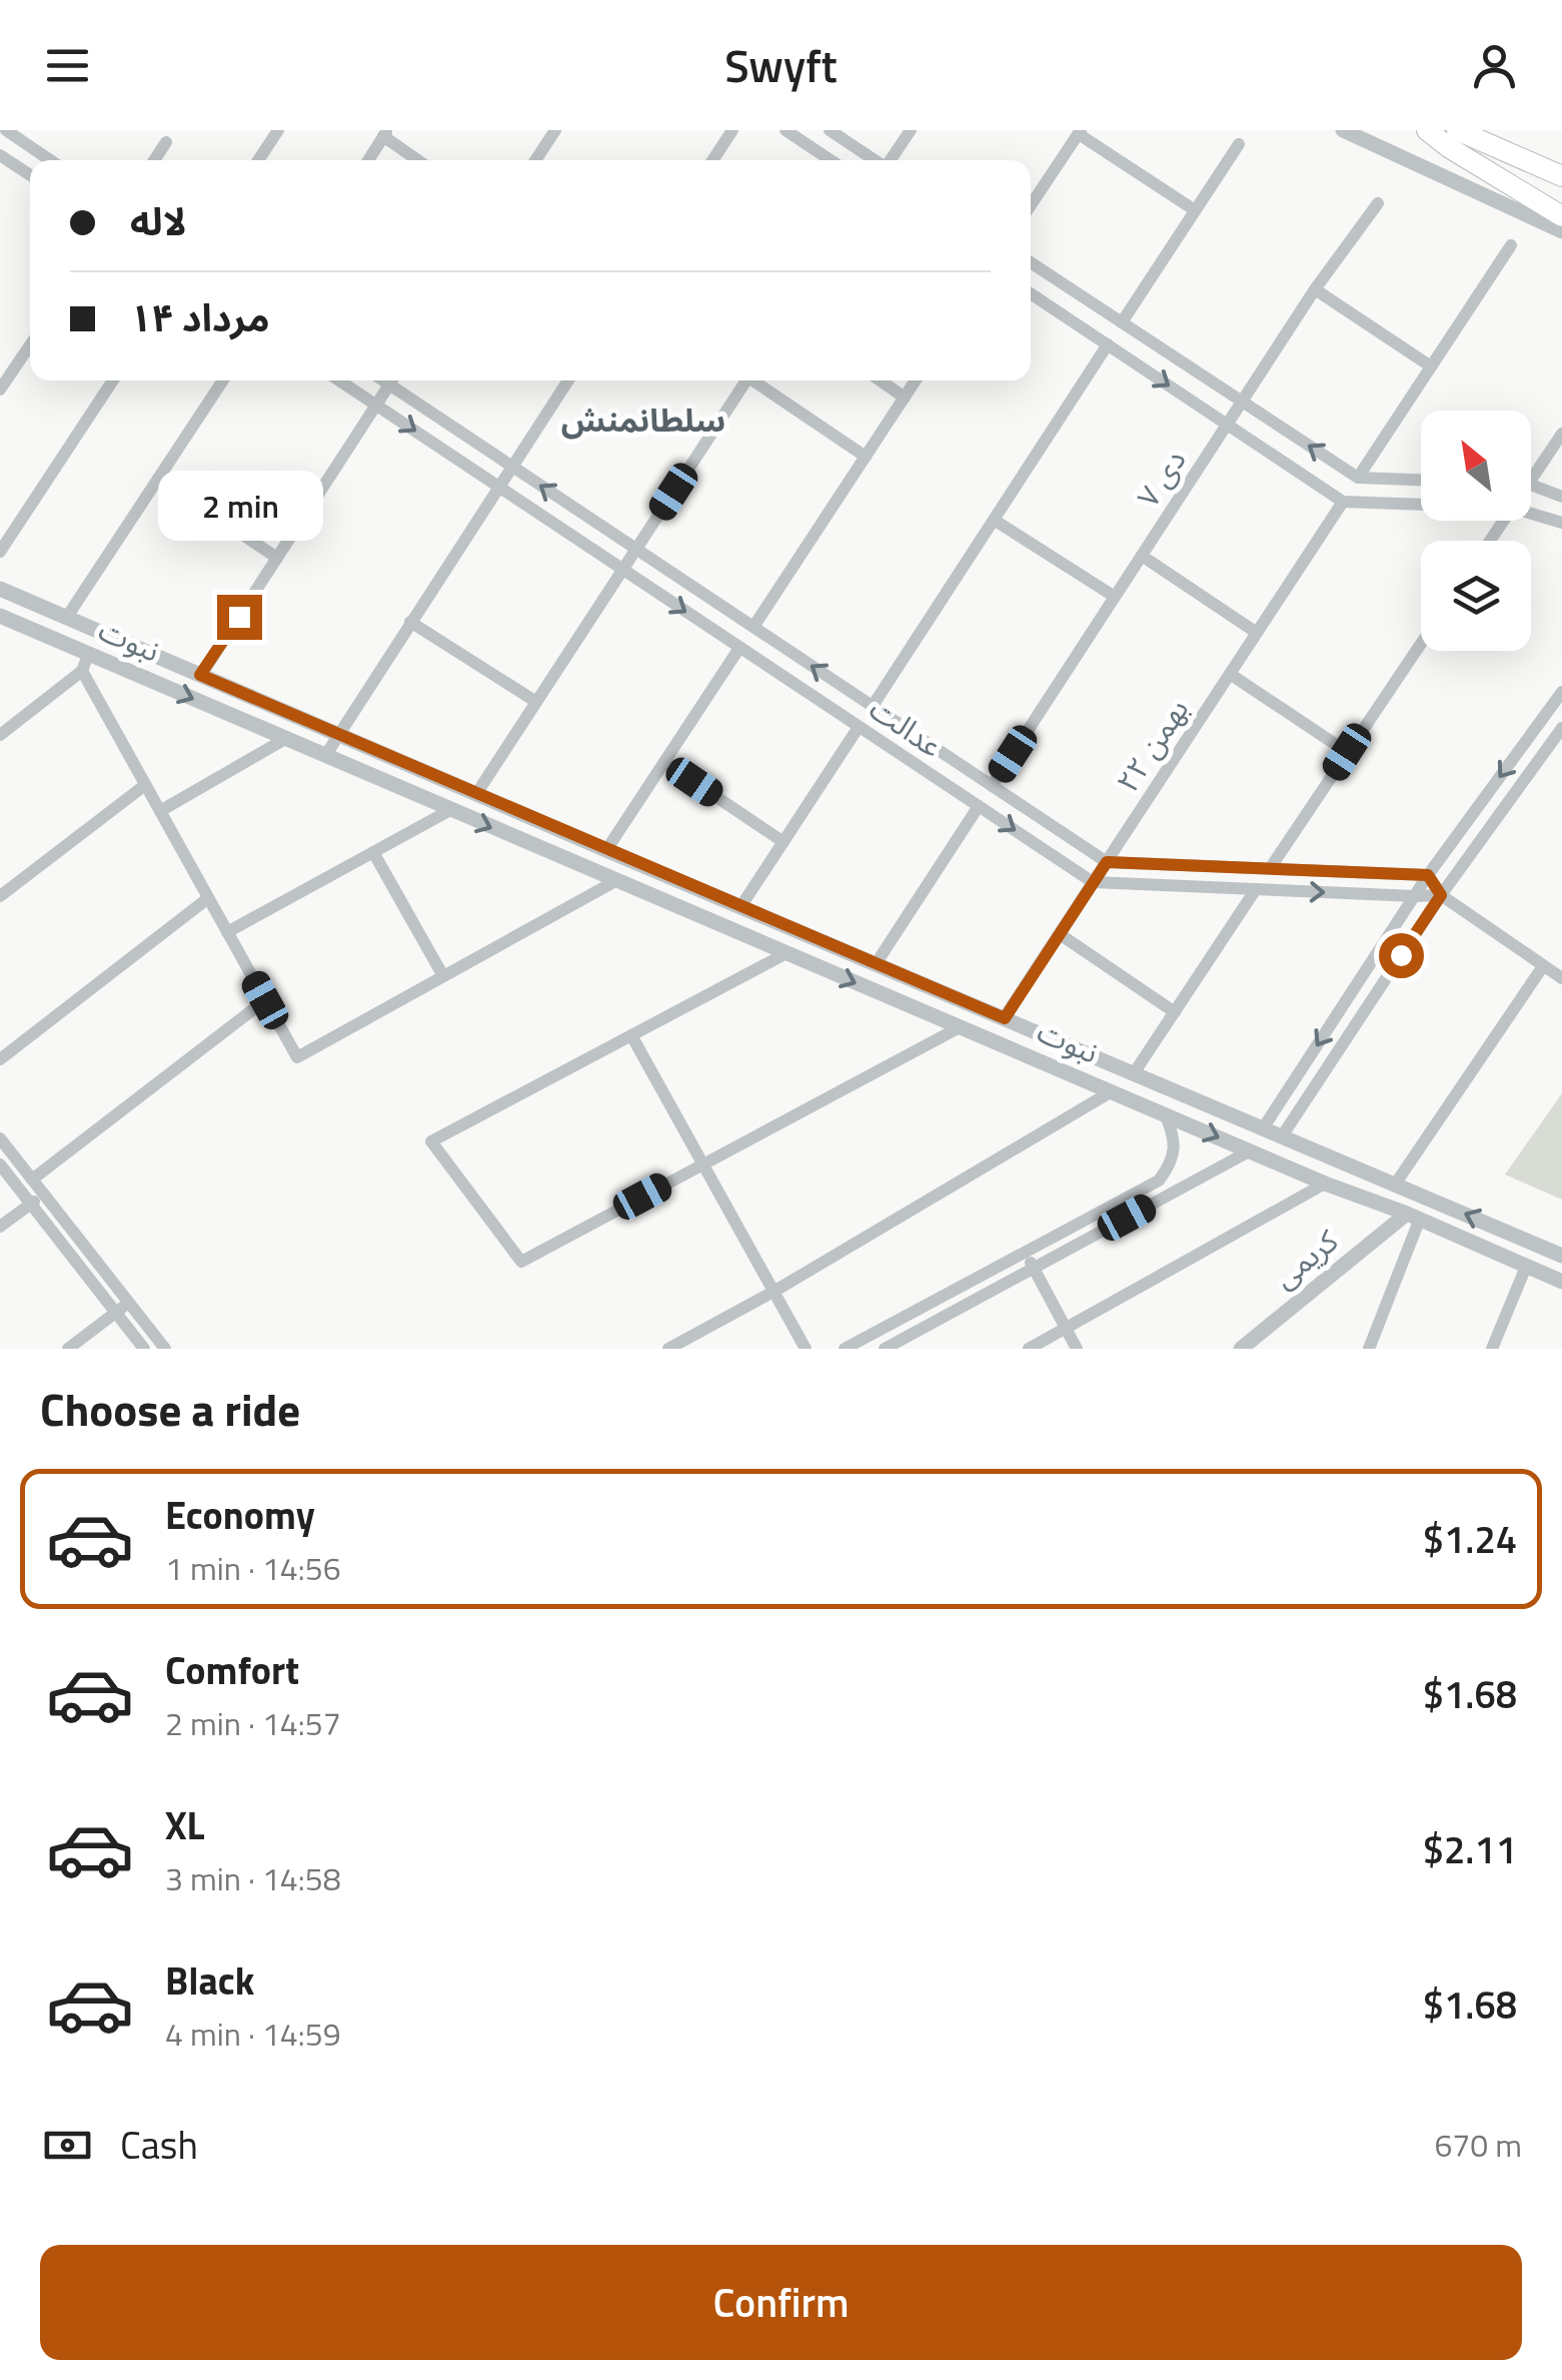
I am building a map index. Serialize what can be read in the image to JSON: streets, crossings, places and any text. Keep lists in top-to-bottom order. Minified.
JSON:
{"streets":{"street":["۷ دی","نبوت","عدالت","۲۲ بهمن","کریمی"]},"crossings":[["۷ دی","عدالت"],["نبوت","۲۲ بهمن"],["نبوت","کریمی"],["عدالت","۲۲ بهمن"]],"districts":["سلطانمنش"],"north":"top left","page":{"header":"Swyft","banner":["لاله","۱۴ مرداد"],"bubble":"2 min","heading":"Choose a ride","list":[{"name":"Economy","note":"1 min · 14:56","value":"$1.24"},{"name":"Comfort","note":"2 min · 14:57","value":"$1.68"},{"name":"XL","note":"3 min · 14:58","value":"$2.11"},{"name":"Black","note":"4 min · 14:59","value":"$1.68"}],"pay":["Cash","670 m"],"buttons":"Confirm"}}
